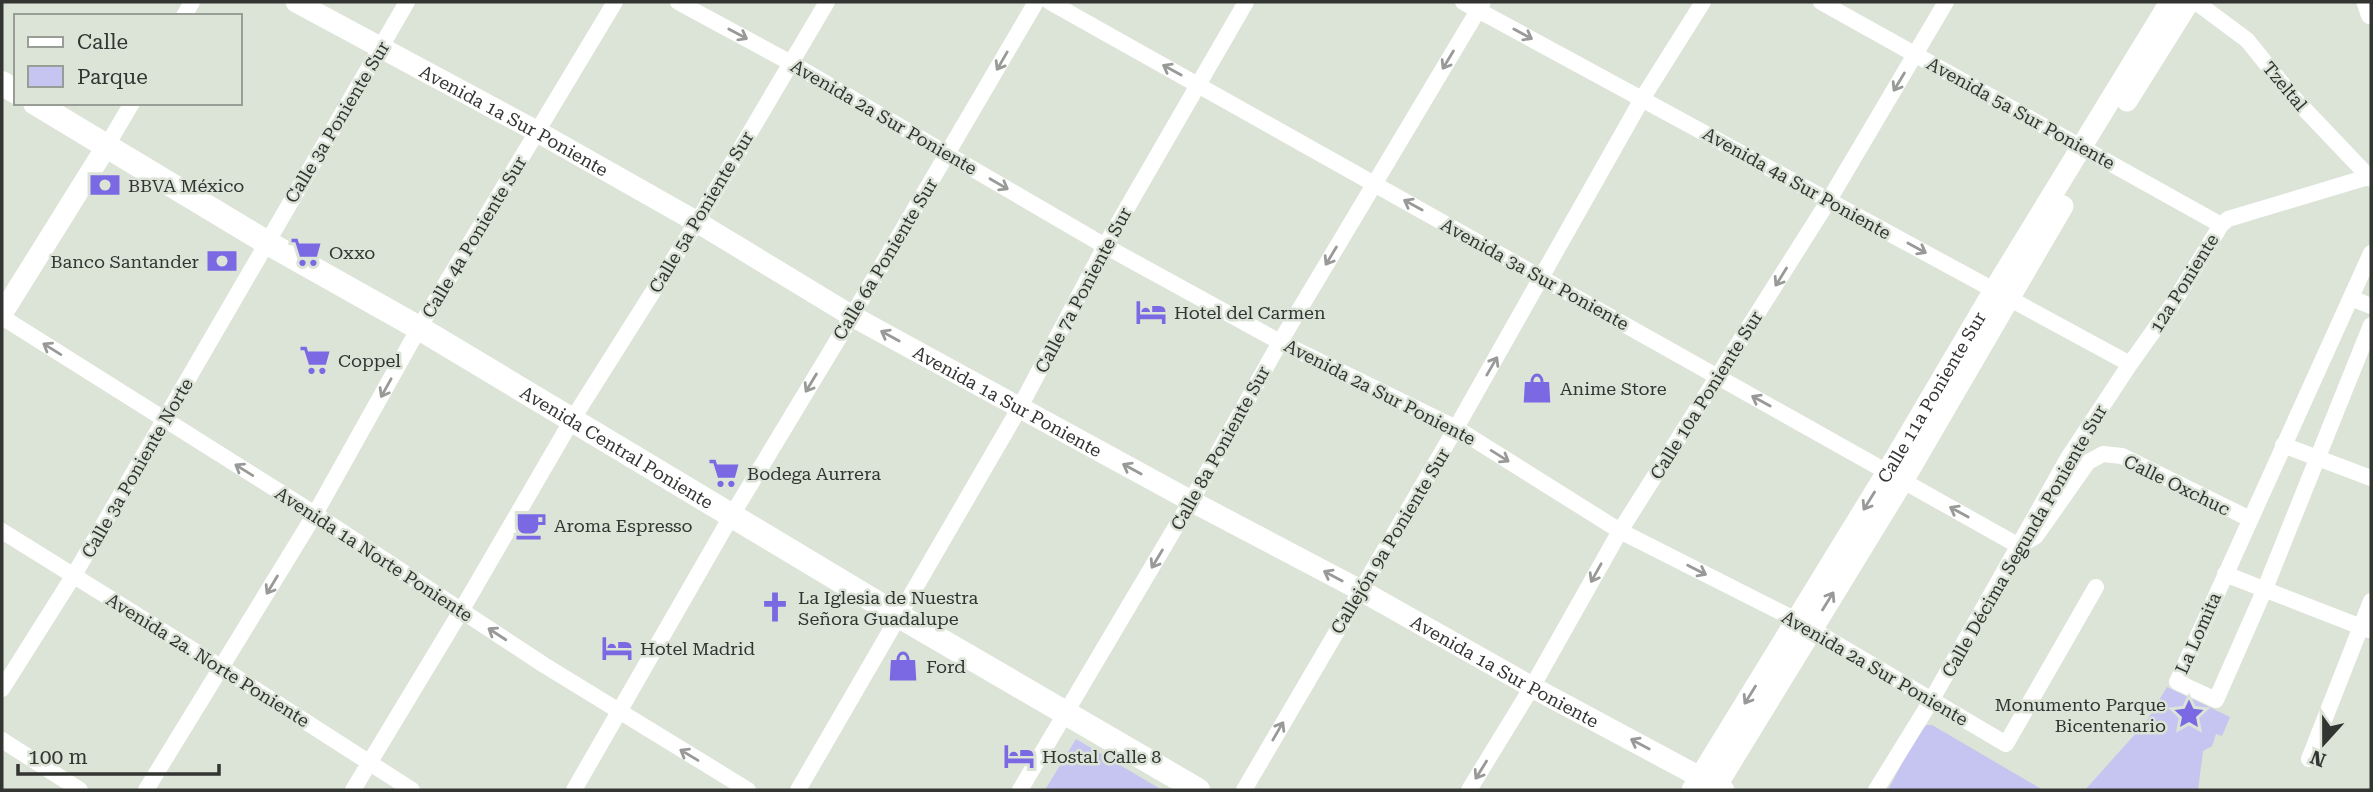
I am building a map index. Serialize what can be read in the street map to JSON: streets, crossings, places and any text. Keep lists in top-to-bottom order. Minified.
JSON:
{"streets":{"main road":["Avenida Central Poniente"],"street":["Tzeltal","Avenida 5a Sur Poniente","Avenida 2a Sur Poniente","Avenida 1a Sur Poniente","Calle 3a Poniente Sur","Avenida 4a Sur Poniente","Calle 5a Poniente Sur","Calle 4a Poniente Sur","Calle 6a Poniente Sur","Avenida 3a Sur Poniente","12a Poniente","Calle 7a Poniente Sur","Calle 10a Poniente Sur","Calle 11a Poniente Sur","Calle 8a Poniente Sur","Calle 3a Poniente Norte","Calle Oxchuc","Callejón 9a Poniente Sur","Calle Décima Segunda Poniente Sur","Avenida 1a Norte Poniente","La Lomita","Avenida 2a. Norte Poniente"]},"crossings":[["Tzeltal","12a Poniente"],["Avenida 5a Sur Poniente","12a Poniente"],["Avenida 5a Sur Poniente","Calle 10a Poniente Sur"],["Avenida 5a Sur Poniente","Calle 11a Poniente Sur"],["Avenida 2a Sur Poniente","Calle 5a Poniente Sur"],["Avenida 2a Sur Poniente","Calle 6a Poniente Sur"],["Avenida 2a Sur Poniente","Calle 7a Poniente Sur"],["Avenida 2a Sur Poniente","Calle 10a Poniente Sur"],["Avenida 2a Sur Poniente","Calle 11a Poniente Sur"],["Avenida 2a Sur Poniente","Calle 8a Poniente Sur"],["Avenida 2a Sur Poniente","Callejón 9a Poniente Sur"],["Avenida 2a Sur Poniente","Calle Décima Segunda Poniente Sur"],["Avenida 1a Sur Poniente","Calle 3a Poniente Sur"],["Avenida 1a Sur Poniente","Calle 5a Poniente Sur"],["Avenida 1a Sur Poniente","Calle 4a Poniente Sur"],["Avenida 1a Sur Poniente","Calle 6a Poniente Sur"],["Avenida 1a Sur Poniente","Calle 7a Poniente Sur"],["Avenida 1a Sur Poniente","Calle 10a Poniente Sur"],["Avenida 1a Sur Poniente","Calle 11a Poniente Sur"],["Avenida 1a Sur Poniente","Calle 8a Poniente Sur"],["Avenida 1a Sur Poniente","Callejón 9a Poniente Sur"],["Calle 3a Poniente Sur","Avenida Central Poniente"],["Calle 3a Poniente Sur","Calle 3a Poniente Norte"],["Avenida 4a Sur Poniente","12a Poniente"],["Avenida 4a Sur Poniente","Calle 10a Poniente Sur"],["Avenida 4a Sur Poniente","Calle 11a Poniente Sur"],["Avenida 4a Sur Poniente","Calle 8a Poniente Sur"],["Avenida 4a Sur Poniente","Callejón 9a Poniente Sur"],["Avenida 4a Sur Poniente","Calle Décima Segunda Poniente Sur"],["Calle 5a Poniente Sur","Avenida Central Poniente"],["Calle 5a Poniente Sur","Avenida 1a Norte Poniente"],["Calle 5a Poniente Sur","Avenida 2a. Norte Poniente"],["Calle 4a Poniente Sur","Avenida Central Poniente"],["Calle 4a Poniente Sur","Avenida 1a Norte Poniente"],["Calle 4a Poniente Sur","Avenida 2a. Norte Poniente"],["Calle 6a Poniente Sur","Avenida Central Poniente"],["Calle 6a Poniente Sur","Avenida 1a Norte Poniente"],["Avenida 3a Sur Poniente","Calle 7a Poniente Sur"],["Avenida 3a Sur Poniente","Calle 10a Poniente Sur"],["Avenida 3a Sur Poniente","Calle 11a Poniente Sur"],["Avenida 3a Sur Poniente","Calle 8a Poniente Sur"],["Avenida 3a Sur Poniente","Calle Oxchuc"],["Avenida 3a Sur Poniente","Callejón 9a Poniente Sur"],["Avenida 3a Sur Poniente","Calle Décima Segunda Poniente Sur"],["12a Poniente","Calle Décima Segunda Poniente Sur"],["Calle 7a Poniente Sur","Avenida Central Poniente"],["Avenida Central Poniente","Calle 8a Poniente Sur"],["Avenida Central Poniente","Calle 3a Poniente Norte"],["Calle 3a Poniente Norte","Avenida 1a Norte Poniente"],["Calle 3a Poniente Norte","Avenida 2a. Norte Poniente"],["Calle Oxchuc","Calle Décima Segunda Poniente Sur"],["Calle Oxchuc","La Lomita"]],"one_way":["Avenida 2a Sur Poniente","Avenida 1a Sur Poniente","Avenida 4a Sur Poniente","Calle 4a Poniente Sur","Calle 6a Poniente Sur","Avenida 3a Sur Poniente","Calle 10a Poniente Sur","Calle 8a Poniente Sur","Callejón 9a Poniente Sur","Avenida 1a Norte Poniente"],"places":{"bank":["BBVA México","Banco Santander"],"supermarket":["Oxxo","Coppel","Bodega Aurrera"],"hotel":["Hotel del Carmen","Hotel Madrid","Hostal Calle 8"],"shop":["Anime Store","Ford"],"cafe":["Aroma Espresso"],"church":["La Iglesia de Nuestra Señora Guadalupe"],"place":["Monumento Parque Bicentenario"]},"legend":["Calle","Parque"],"scale_bar":"100 m","north":"bottom"}
